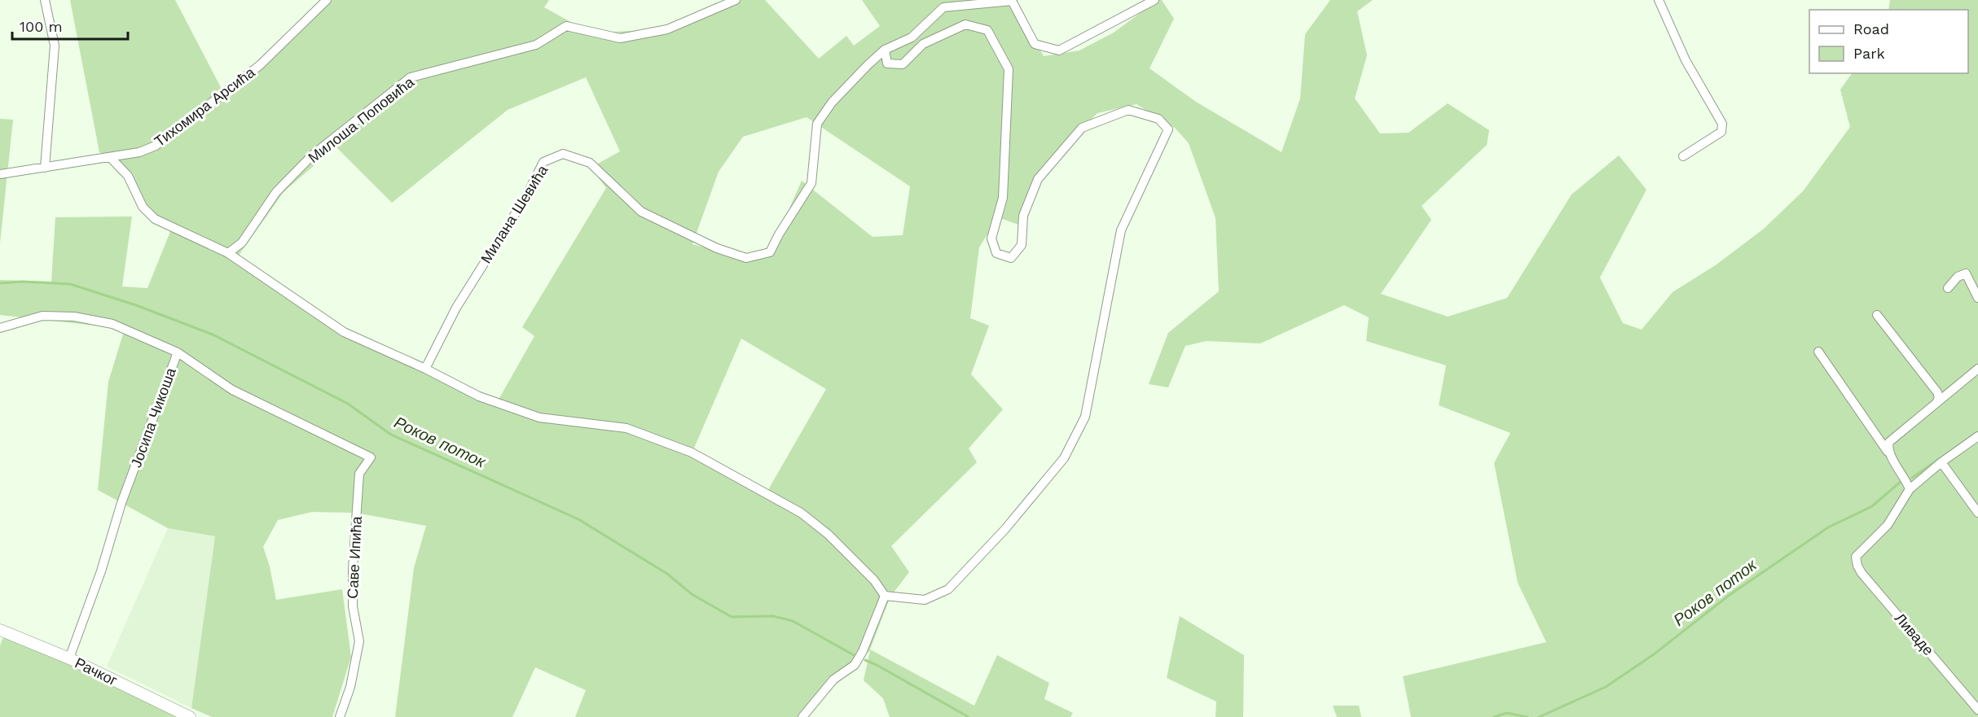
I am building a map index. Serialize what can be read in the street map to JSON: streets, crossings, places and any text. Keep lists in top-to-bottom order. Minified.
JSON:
{"streets":{"main road":["Рачког"],"street":["Тихомира Арсића","Милоша Поповића","Милана Шевића","Јосипа Чикоша","Саве Ипића","Ливаде"]},"crossings":[["Јосипа Чикоша","Саве Ипића"],["Јосипа Чикоша","Рачког"]],"water":["Роков поток"],"legend":["Road","Park"],"scale_bar":"100 m"}
